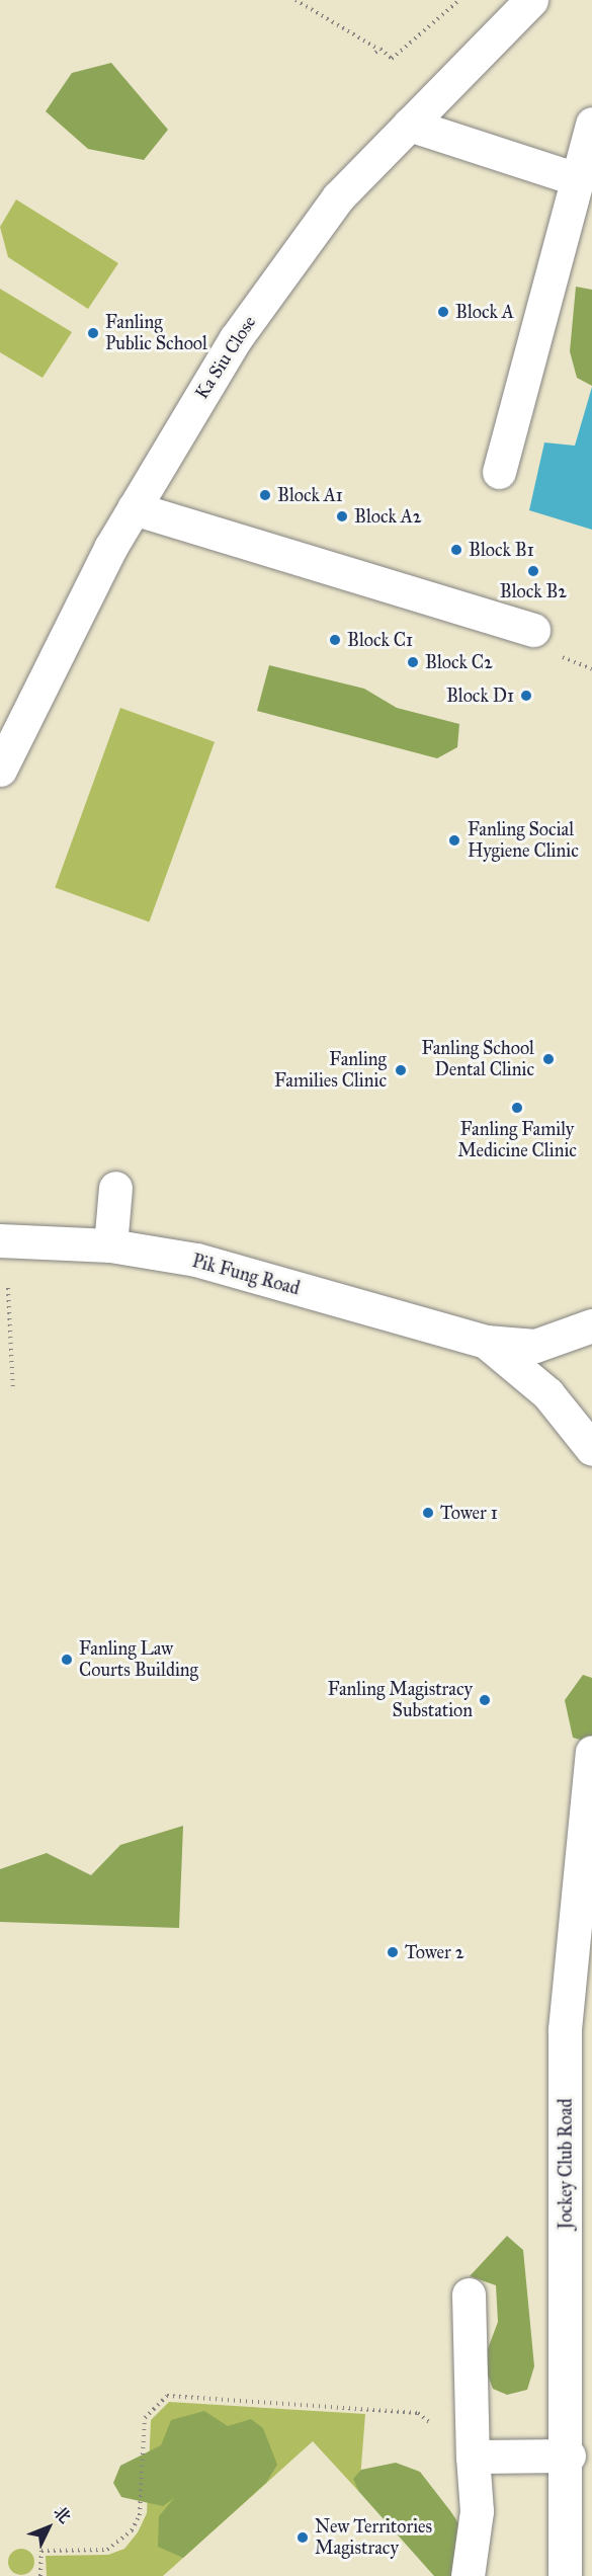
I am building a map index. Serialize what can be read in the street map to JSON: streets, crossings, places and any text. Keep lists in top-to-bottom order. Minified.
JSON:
{"streets":{"street":["Ka Siu Close","Pik Fung Road","Jockey Club Road"]},"places":["Block A","Fanling Public School","Block A1","Block A2","Block B1","Block B2","Block C1","Block C2","Block D1","Fanling Social Hygiene Clinic","Fanling School Dental Clinic","Fanling Families Clinic","Fanling Family Medicine Clinic","Tower 1","Fanling Law Courts Building","Fanling Magistracy Substation","Tower 2","New Territories Magistracy"],"north":"top right"}
